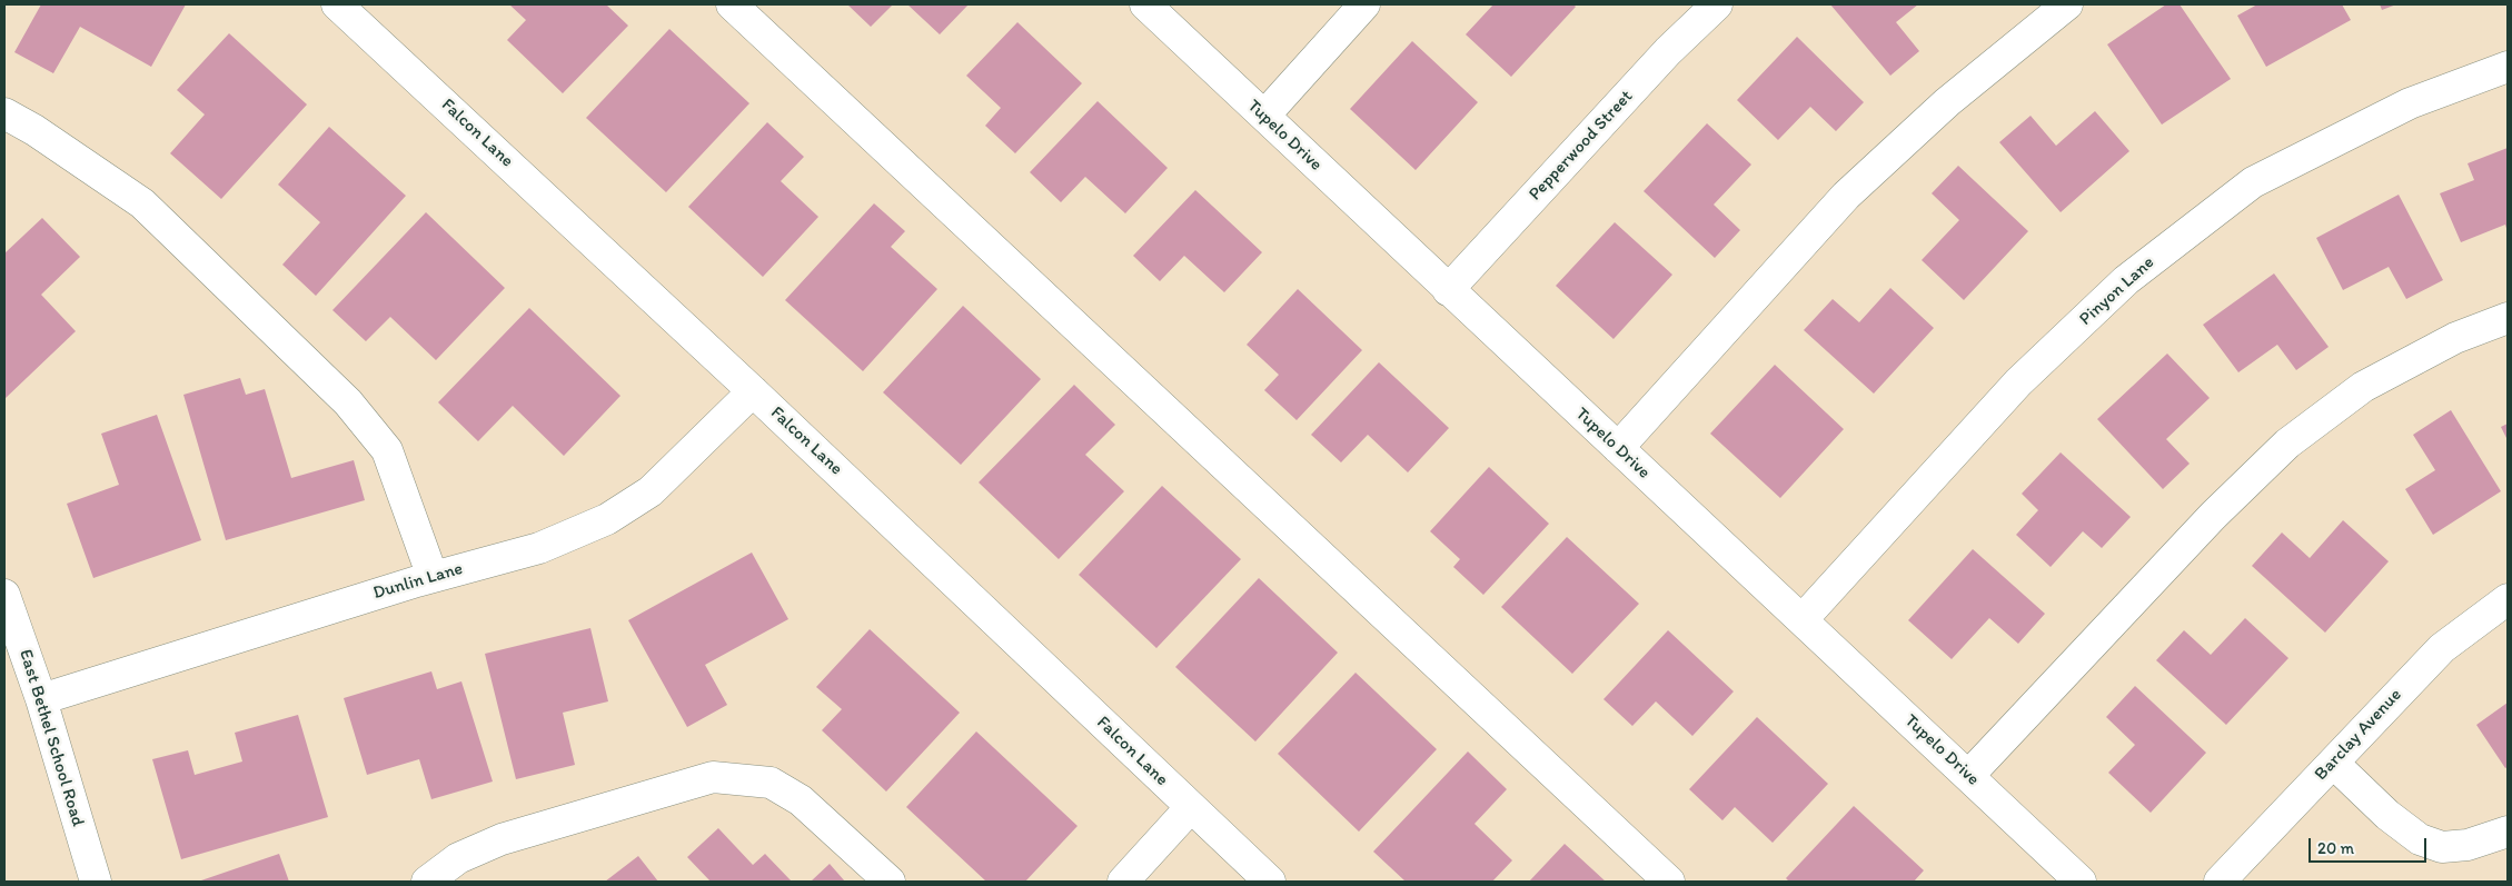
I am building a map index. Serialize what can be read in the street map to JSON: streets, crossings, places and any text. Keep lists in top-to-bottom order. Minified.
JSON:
{"streets":{"street":["Falcon Lane","Tupelo Drive","Pepperwood Street","Pinyon Lane","Dunlin Lane","Barclay Avenue","East Bethel School Road"]},"crossings":[["Falcon Lane","Dunlin Lane"],["Tupelo Drive","Pepperwood Street"],["Tupelo Drive","Pinyon Lane"],["Dunlin Lane","East Bethel School Road"]],"scale_bar":"20 m"}
